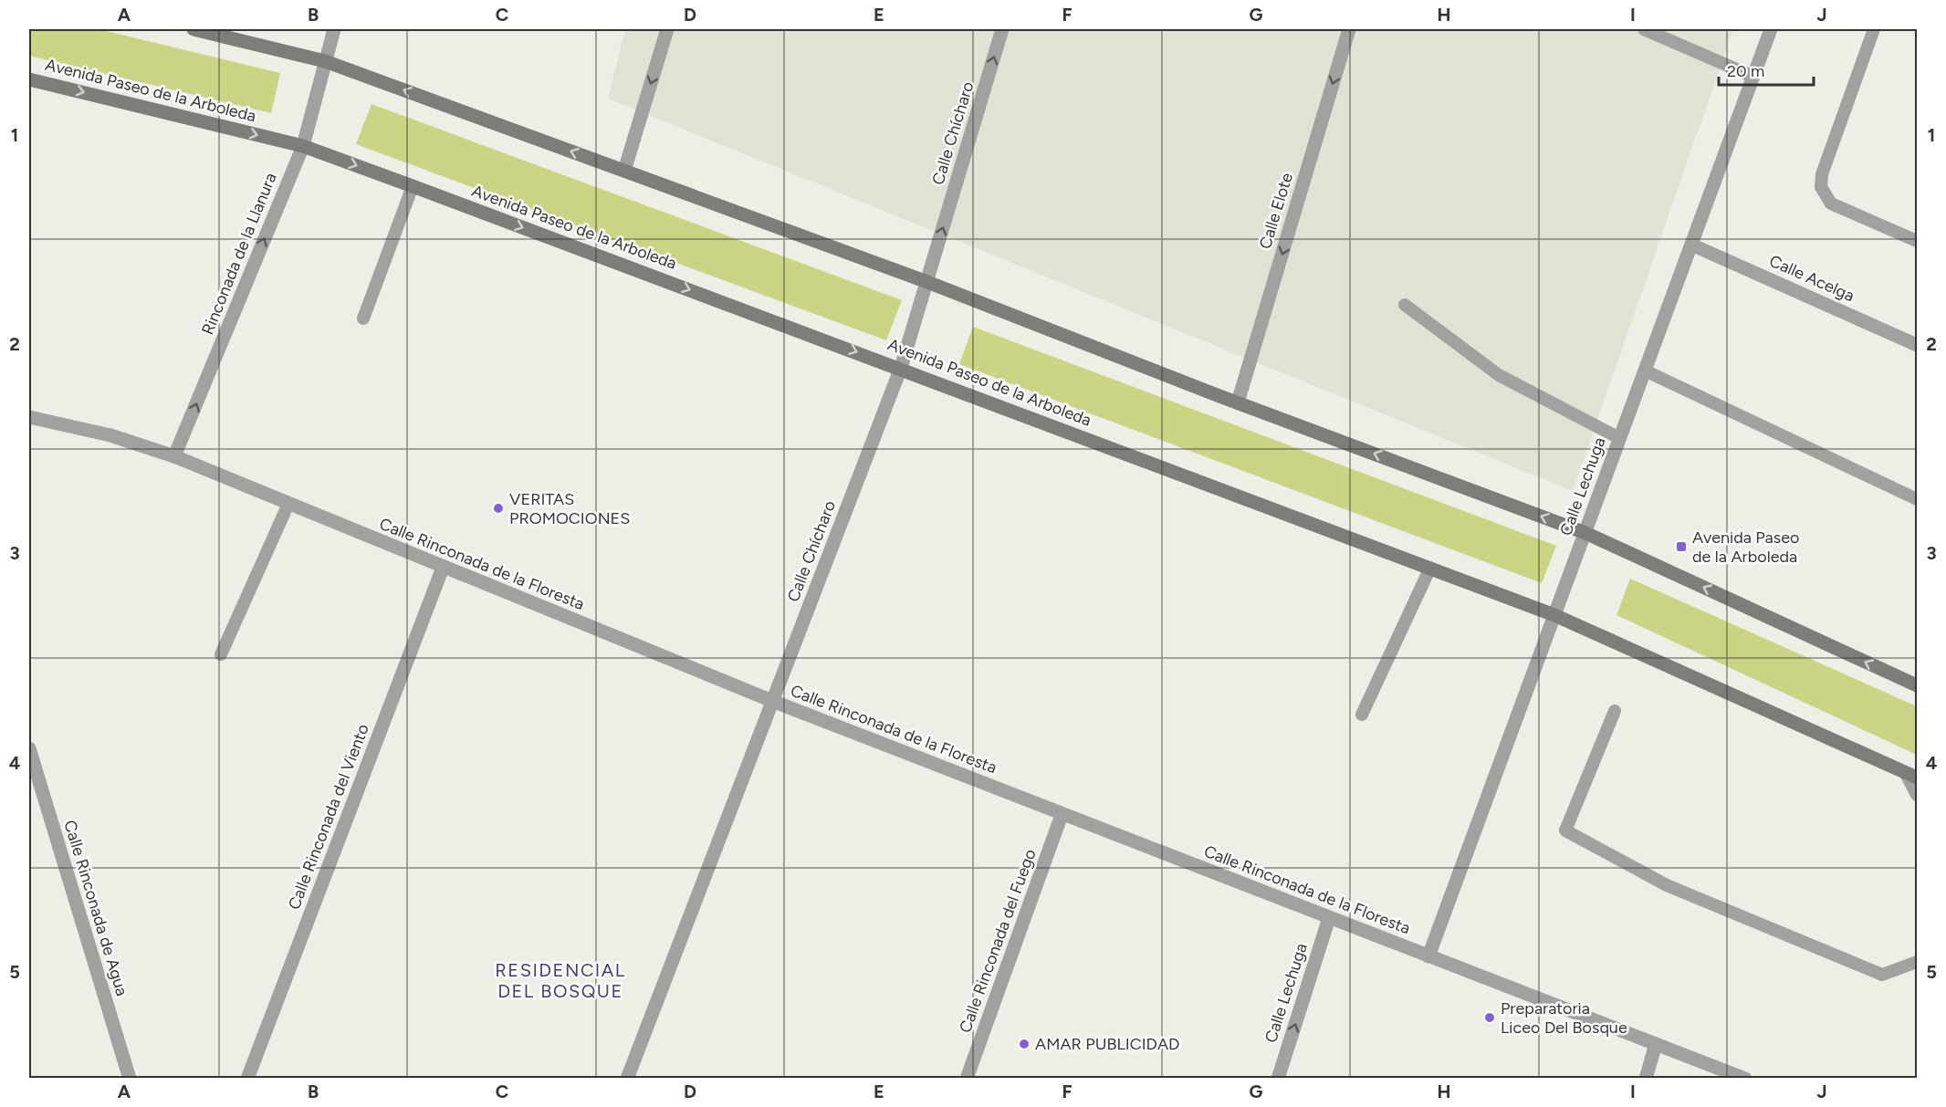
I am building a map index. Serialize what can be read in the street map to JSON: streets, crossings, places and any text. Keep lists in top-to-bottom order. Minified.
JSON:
{"streets":{"street":["Avenida Paseo de la Arboleda","Calle Chícharo","Calle Elote","Rinconada de la Llanura","Calle Acelga","Calle Lechuga","Calle Rinconada de la Floresta","Calle Rinconada del Viento","Calle Rinconada de Agua","Calle Rinconada del Fuego"]},"crossings":[["Avenida Paseo de la Arboleda","Calle Chícharo"],["Avenida Paseo de la Arboleda","Rinconada de la Llanura"],["Avenida Paseo de la Arboleda","Calle Lechuga"],["Calle Chícharo","Calle Rinconada de la Floresta"],["Rinconada de la Llanura","Calle Rinconada de la Floresta"],["Calle Acelga","Calle Lechuga"],["Calle Lechuga","Calle Rinconada de la Floresta"],["Calle Rinconada de la Floresta","Calle Rinconada del Viento"],["Calle Rinconada de la Floresta","Calle Rinconada del Fuego"]],"one_way":["Calle Elote","Rinconada de la Llanura"],"districts":["RESIDENCIAL DEL BOSQUE"],"places":{"other":["VERITAS PROMOCIONES","Preparatoria Liceo Del Bosque","AMAR PUBLICIDAD"],"transit":["Avenida Paseo de la Arboleda"]},"scale_bar":"20 m","grid":{"columns":["A","B","C","D","E","F","G","H","I","J"],"rows":["1","2","3","4","5"]}}
